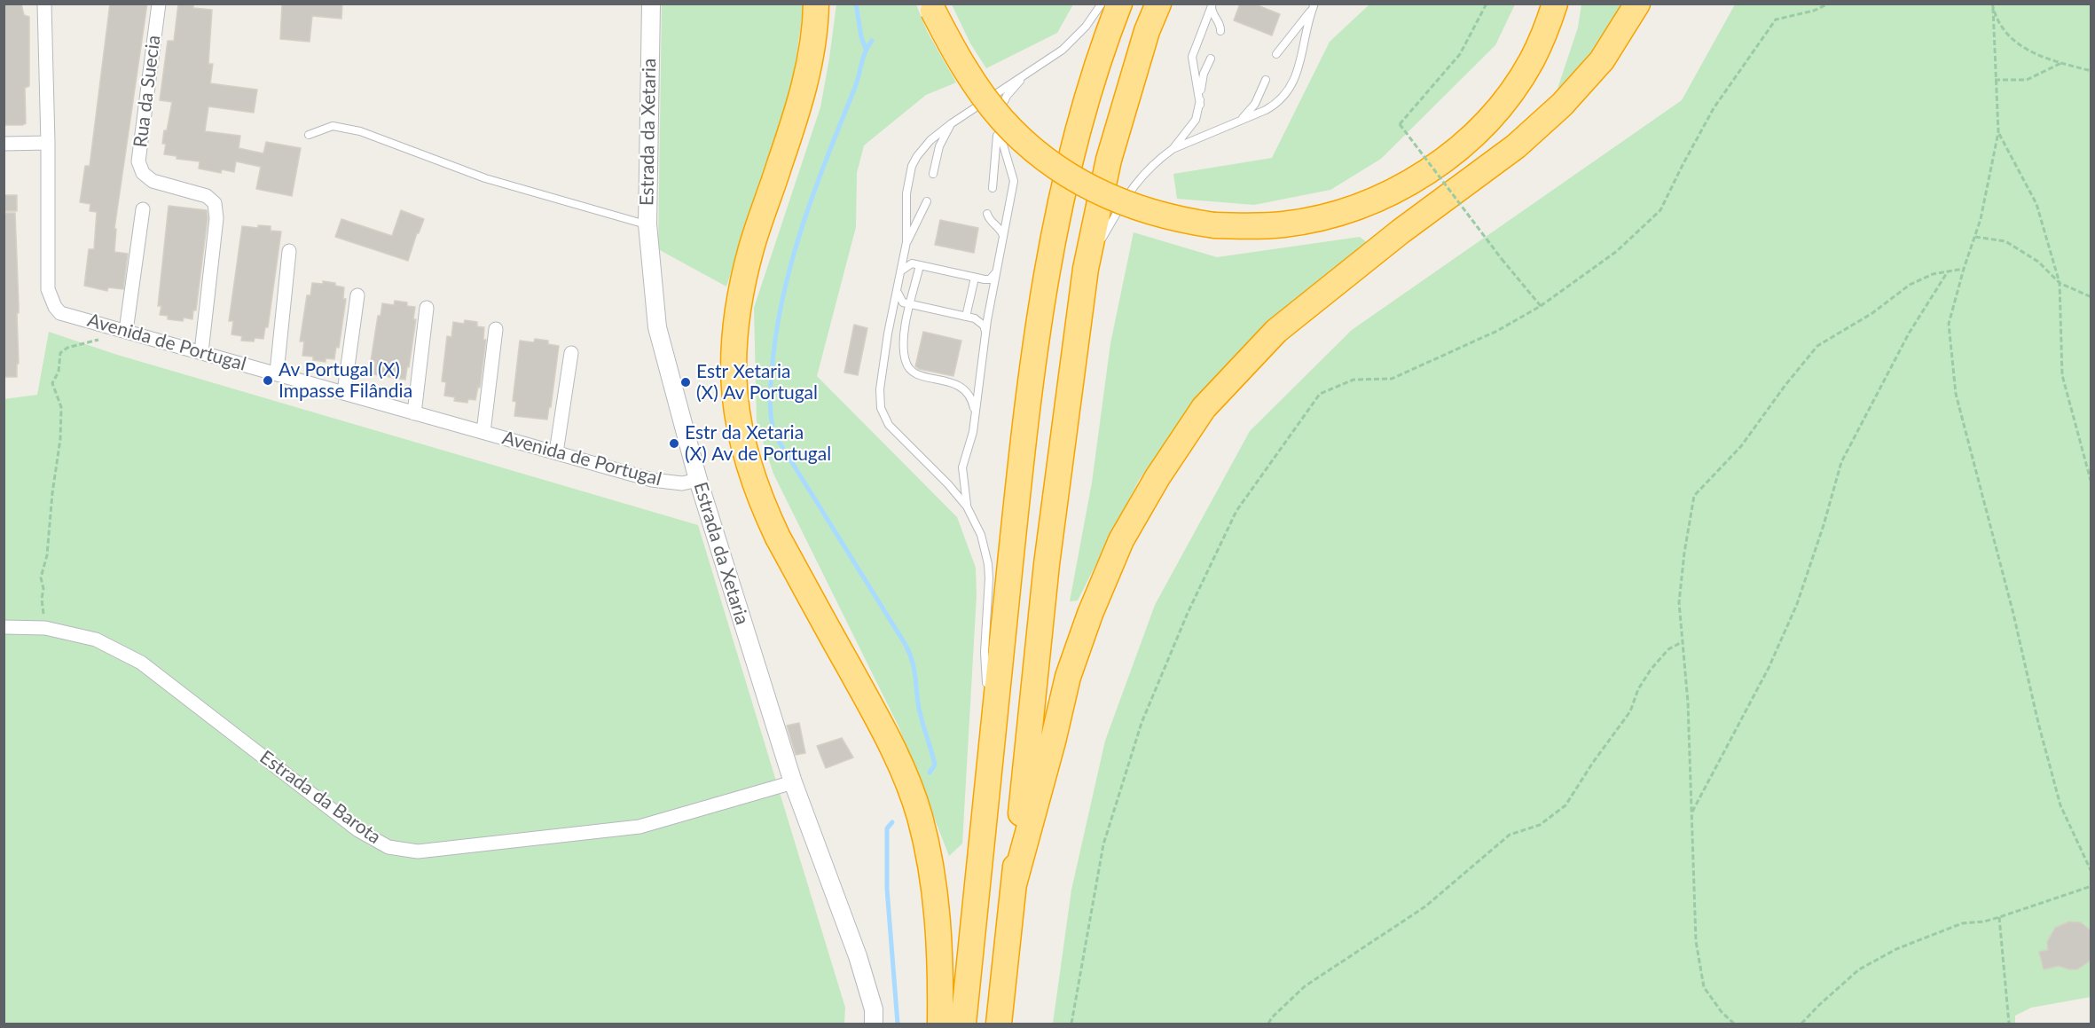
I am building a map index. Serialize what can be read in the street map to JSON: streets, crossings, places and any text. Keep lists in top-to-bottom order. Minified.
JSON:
{"streets":{"street":["Rua da Suecia","Estrada da Xetaria","Avenida de Portugal","Estrada da Barota"]},"crossings":[["Rua da Suecia","Avenida de Portugal"],["Estrada da Xetaria","Avenida de Portugal"],["Estrada da Xetaria","Estrada da Barota"]],"places":["Av Portugal (X) Impasse Filândia","Estr Xetaria (X) Av Portugal","Estr da Xetaria (X) Av de Portugal"]}
